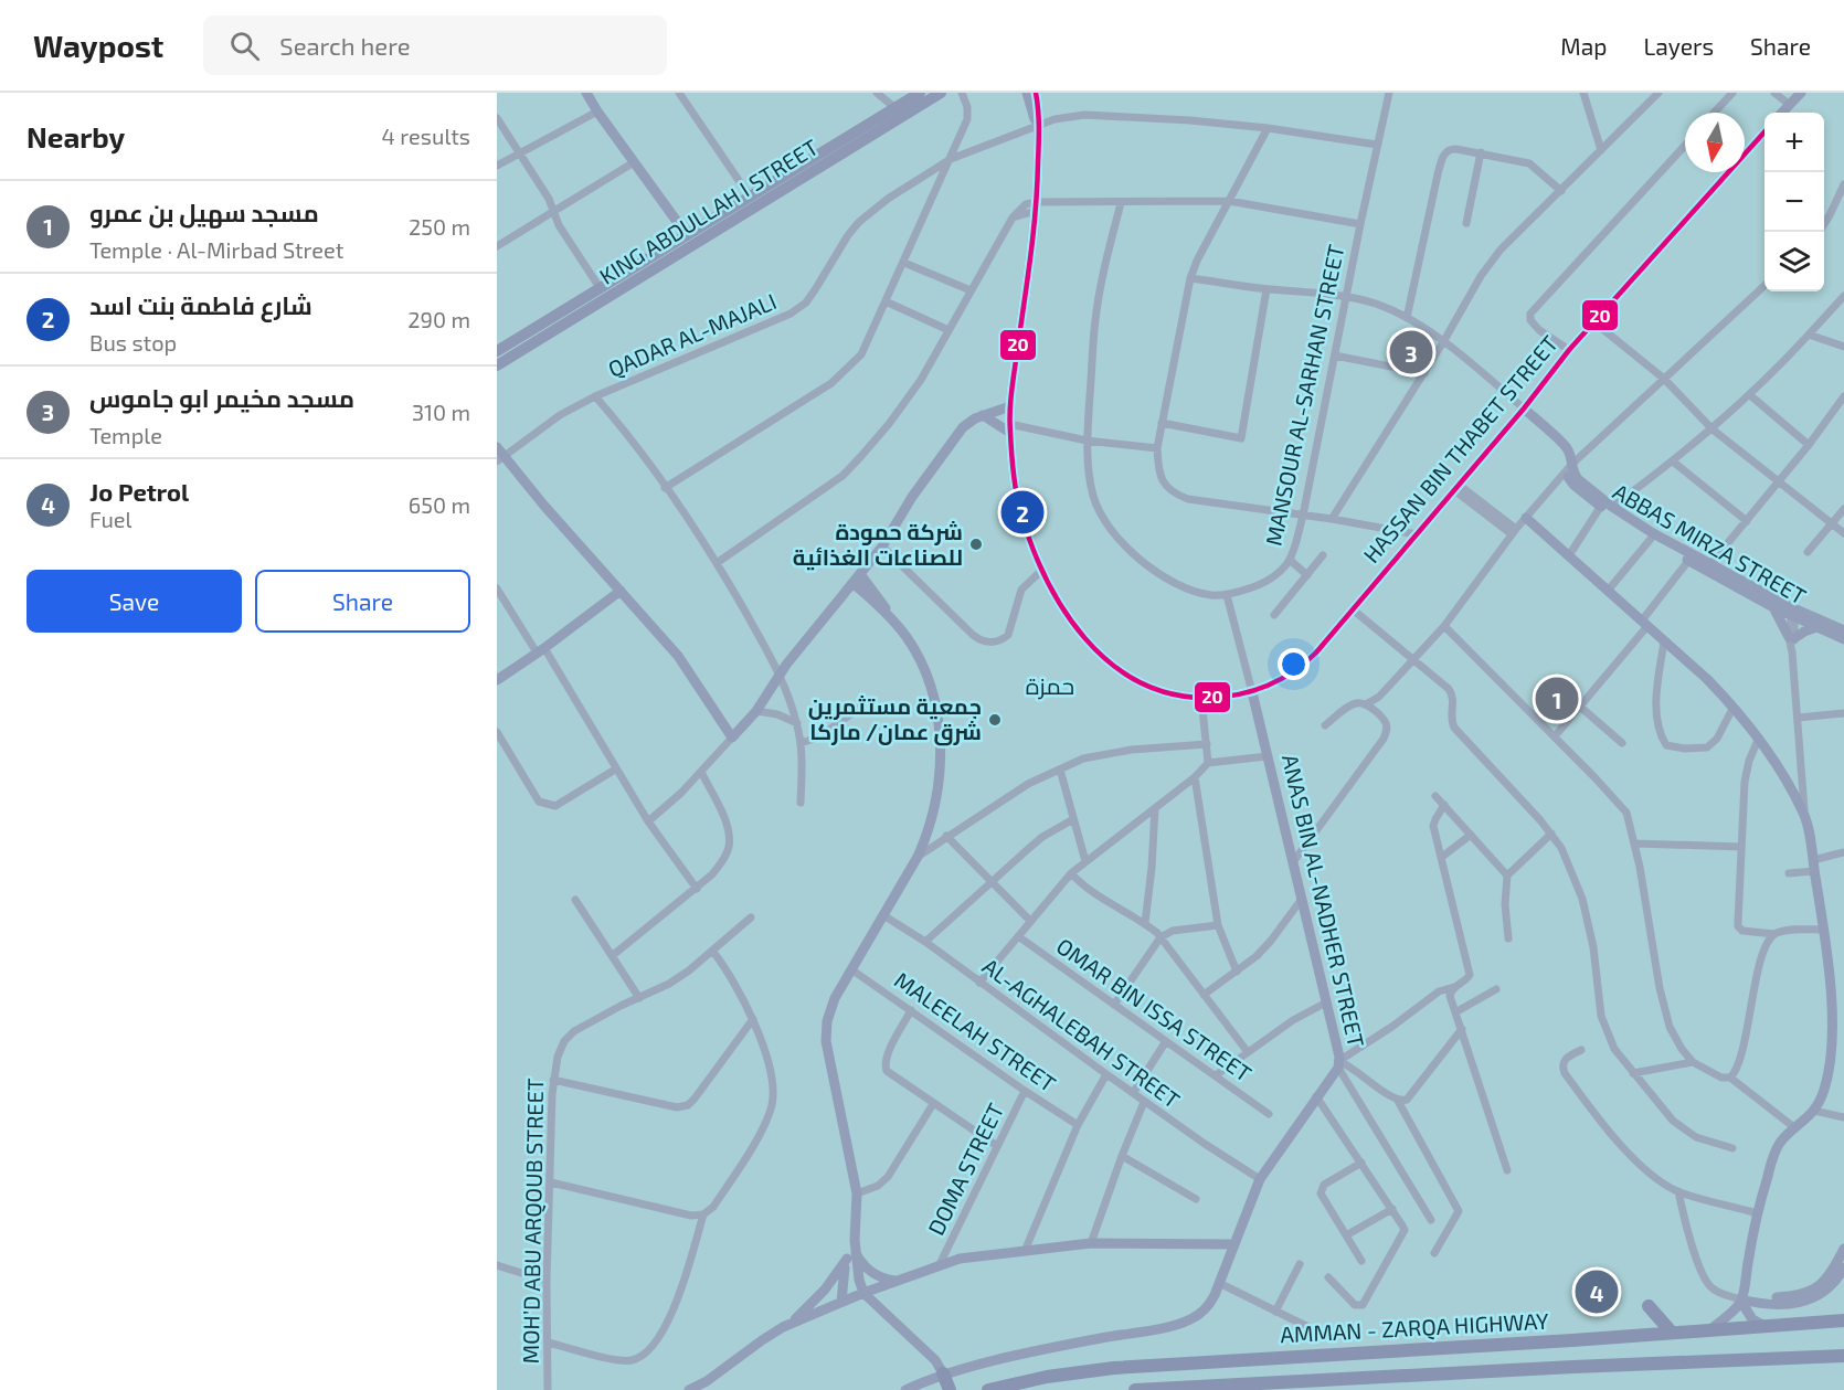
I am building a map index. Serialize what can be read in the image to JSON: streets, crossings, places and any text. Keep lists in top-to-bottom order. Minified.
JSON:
{"streets":{"highway":["AMMAN - ZARQA HIGHWAY"],"main road":["KING ABDULLAH I STREET"],"street":["QADAR AL-MAJALI","MANSOUR AL-SARHAN STREET","HASSAN BIN THABET STREET","ABBAS MIRZA STREET","ANAS BIN AL-NADHER STREET","OMAR BIN ISSA STREET","MALEELAH STREET","AL-AGHALEBAH STREET","DOMA STREET","MOH’D ABU ARQOUB STREET"]},"crossings":[["QADAR AL-MAJALI","MANSOUR AL-SARHAN STREET"],["QADAR AL-MAJALI","HASSAN BIN THABET STREET"],["MANSOUR AL-SARHAN STREET","ANAS BIN AL-NADHER STREET"],["HASSAN BIN THABET STREET","ANAS BIN AL-NADHER STREET"],["ANAS BIN AL-NADHER STREET","AL-AGHALEBAH STREET"],["MALEELAH STREET","DOMA STREET"]],"districts":["حمزة"],"places":["شركة حمودة للصناعات الغذائية","جمعية مستثمرين شرق عمان/ ماركا"],"lines":["transit line 20"],"north":"bottom","page":{"header":"Waypost","search":"Search here","nav":["Map","Layers","Share"],"heading":["Nearby","4 results"],"map_buttons":["+","−"],"list":[{"mark":"1","name":"مسجد سهيل بن عمرو","note":"Temple · Al-Mirbad Street","value":"250 m"},{"mark":"2","name":"شارع فاطمة بنت اسد","note":"Bus stop","value":"290 m"},{"mark":"3","name":"مسجد مخيمر ابو جاموس","note":"Temple","value":"310 m"},{"mark":"4","name":"Jo Petrol","note":"Fuel","value":"650 m"}],"pins":["3","2","1","4"],"buttons":["Save","Share"]}}
